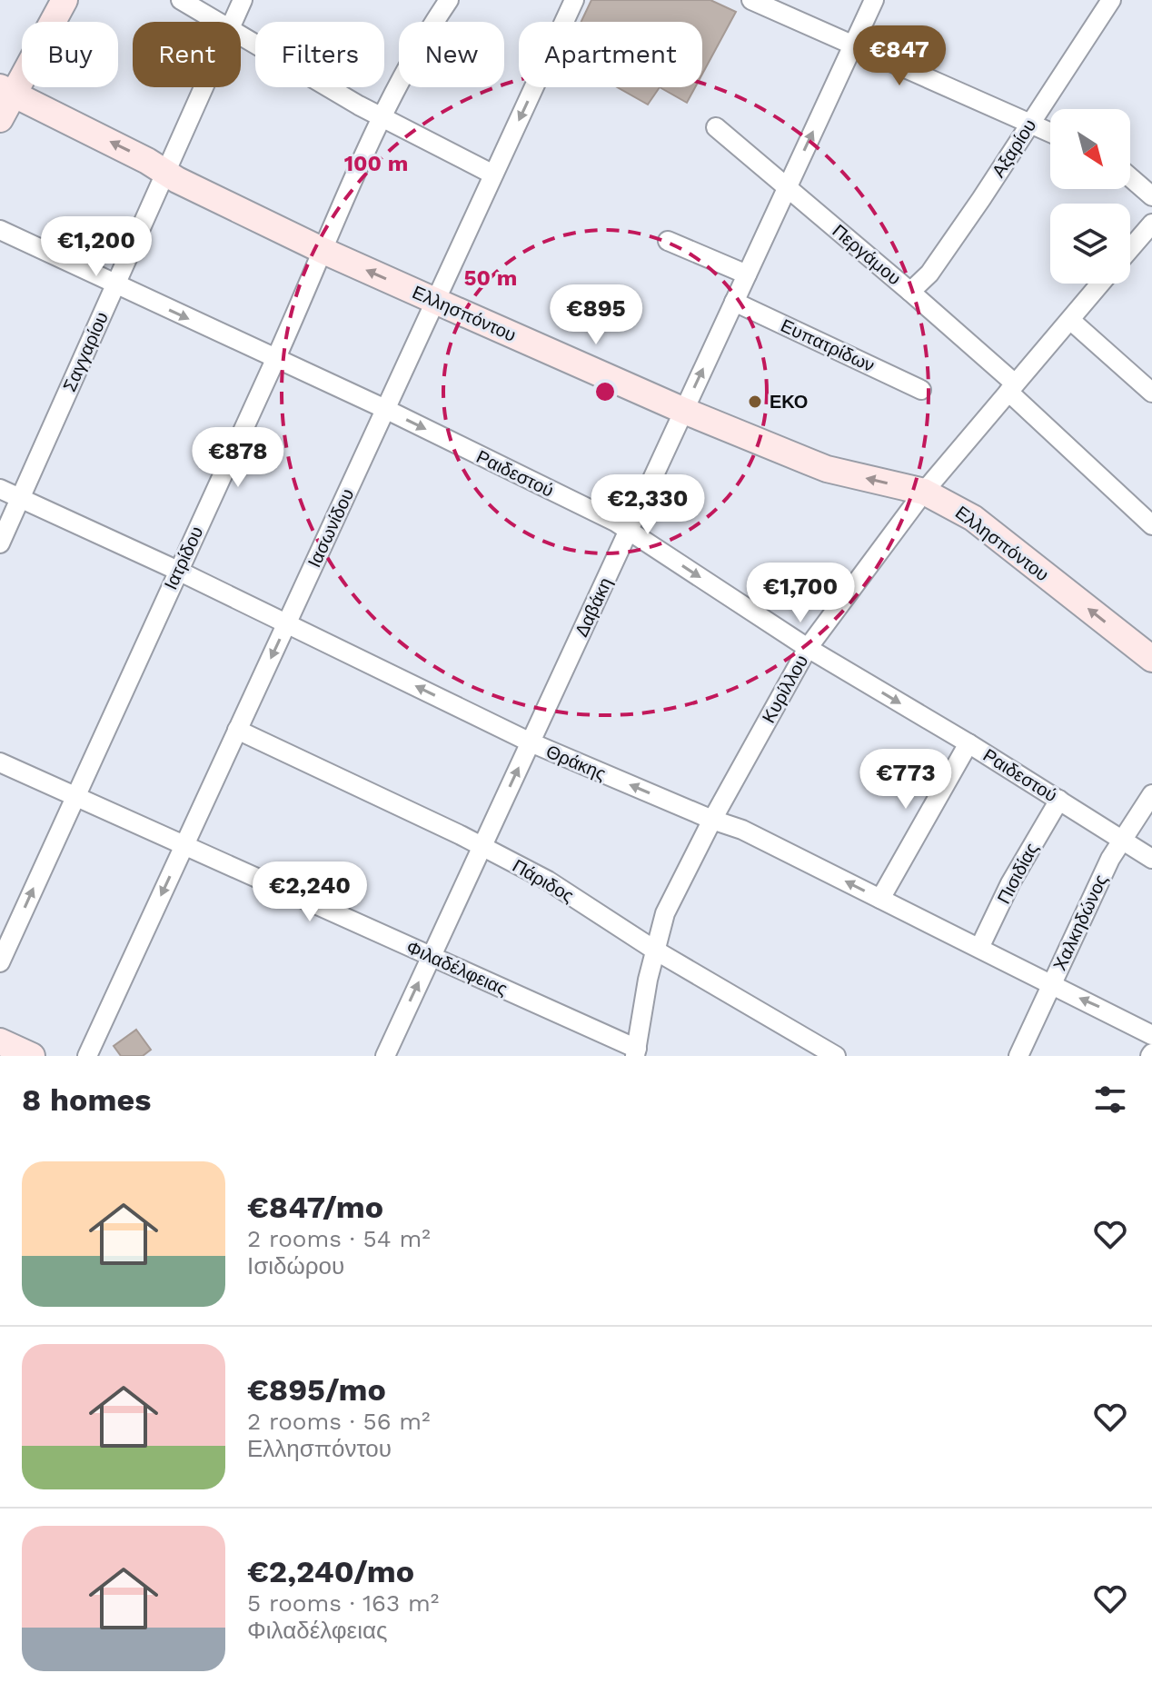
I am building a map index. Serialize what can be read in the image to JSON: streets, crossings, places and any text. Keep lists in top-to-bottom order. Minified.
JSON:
{"streets":{"street":["Αξαρίου","Περγάμου","Ελλησπόντου","Ευπατρίδων","Σαγγαρίου","Ραιδεστού","Ιασωνίδου","Ιατρίδου","Δαβάκη","Κυρίλλου","Θράκης","Πισιδίας","Πάριδος","Χαλκηδώνος","Φιλαδέλφειας"]},"crossings":[["Αξαρίου","Περγάμου"],["Περγάμου","Δαβάκη"],["Περγάμου","Κυρίλλου"],["Ελλησπόντου","Σαγγαρίου"],["Ελλησπόντου","Ιασωνίδου"],["Ελλησπόντου","Ιατρίδου"],["Ελλησπόντου","Δαβάκη"],["Ελλησπόντου","Κυρίλλου"],["Ευπατρίδων","Δαβάκη"],["Σαγγαρίου","Ραιδεστού"],["Σαγγαρίου","Θράκης"],["Ραιδεστού","Ιασωνίδου"],["Ραιδεστού","Ιατρίδου"],["Ραιδεστού","Δαβάκη"],["Ραιδεστού","Κυρίλλου"],["Ραιδεστού","Πισιδίας"],["Ραιδεστού","Χαλκηδώνος"],["Ιασωνίδου","Θράκης"],["Ιασωνίδου","Πάριδος"],["Ιασωνίδου","Φιλαδέλφειας"],["Ιατρίδου","Θράκης"],["Ιατρίδου","Φιλαδέλφειας"],["Δαβάκη","Θράκης"],["Δαβάκη","Πάριδος"],["Δαβάκη","Φιλαδέλφειας"],["Κυρίλλου","Θράκης"],["Κυρίλλου","Πάριδος"],["Κυρίλλου","Φιλαδέλφειας"],["Θράκης","Πισιδίας"],["Θράκης","Χαλκηδώνος"]],"one_way":["Ραιδεστού","Ιασωνίδου","Δαβάκη","Θράκης"],"places":["ΕΚΟ"],"north":"bottom right","page":{"chip":["Buy","Rent","Filters","New","Apartment"],"price":["€847","€1,200","€895","€878","€2,330","€1,700","€773","€2,240"],"heading":"8 homes","list":[{"name":"€847/mo","note":"2 rooms · 54 m² · Ισιδώρου"},{"name":"€895/mo","note":"2 rooms · 56 m² · Ελλησπόντου"},{"name":"€2,240/mo","note":"5 rooms · 163 m² · Φιλαδέλφειας"}]},"rings":["100 m","50 m"]}
